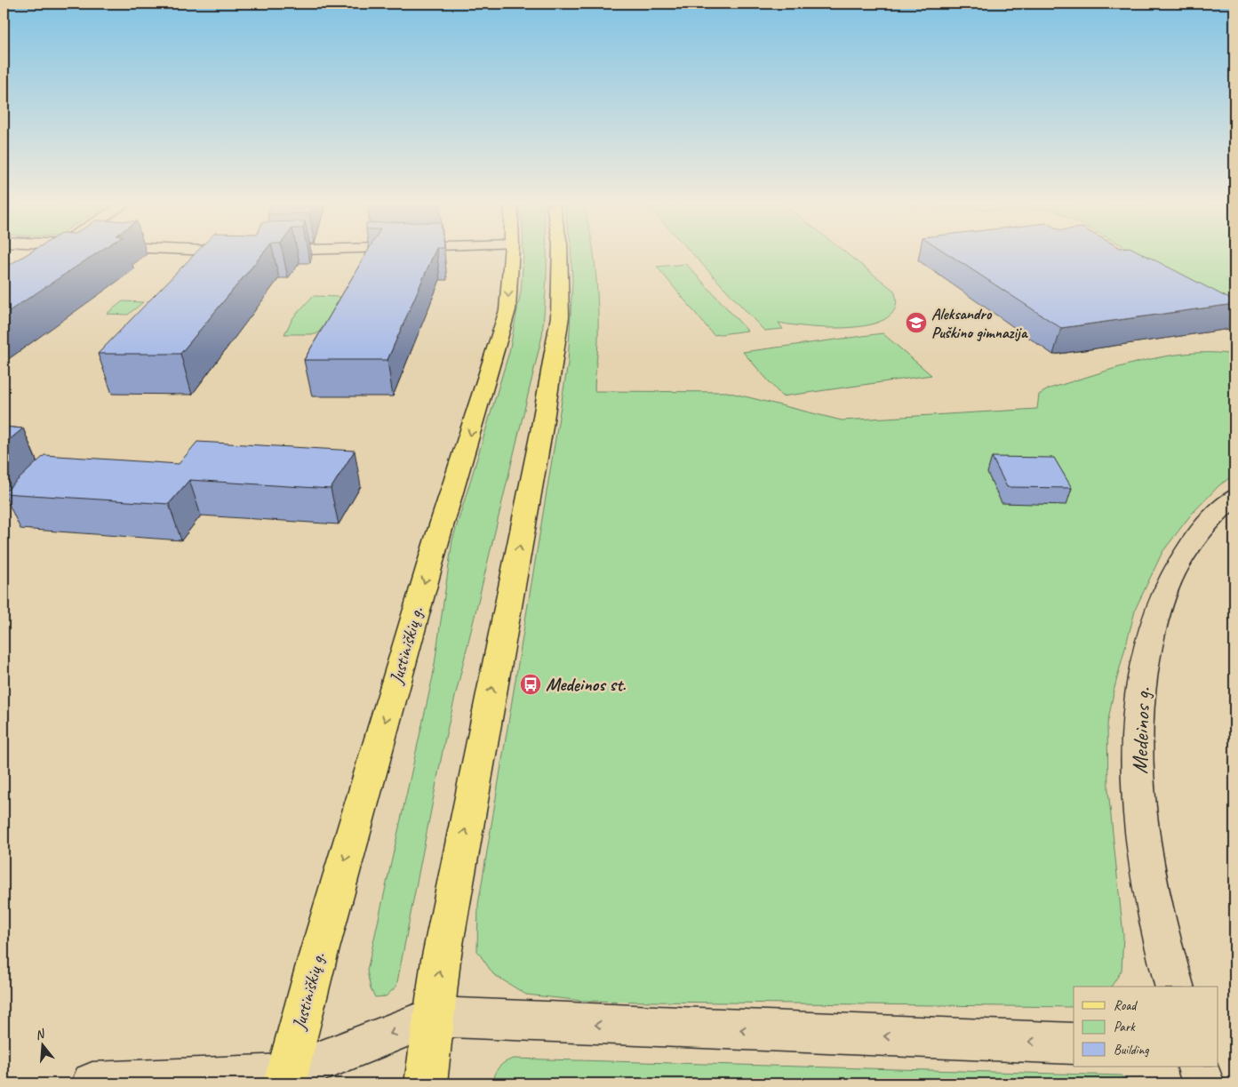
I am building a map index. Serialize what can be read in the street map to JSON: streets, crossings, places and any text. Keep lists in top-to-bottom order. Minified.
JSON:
{"streets":{"main road":["Justiniškių g."],"street":["Medeinos g."]},"places":{"school or university":["Aleksandro Puškino gimnazija"],"bus stop":["Medeinos st."]},"legend":["Road","Park","Building"],"north":"top"}
